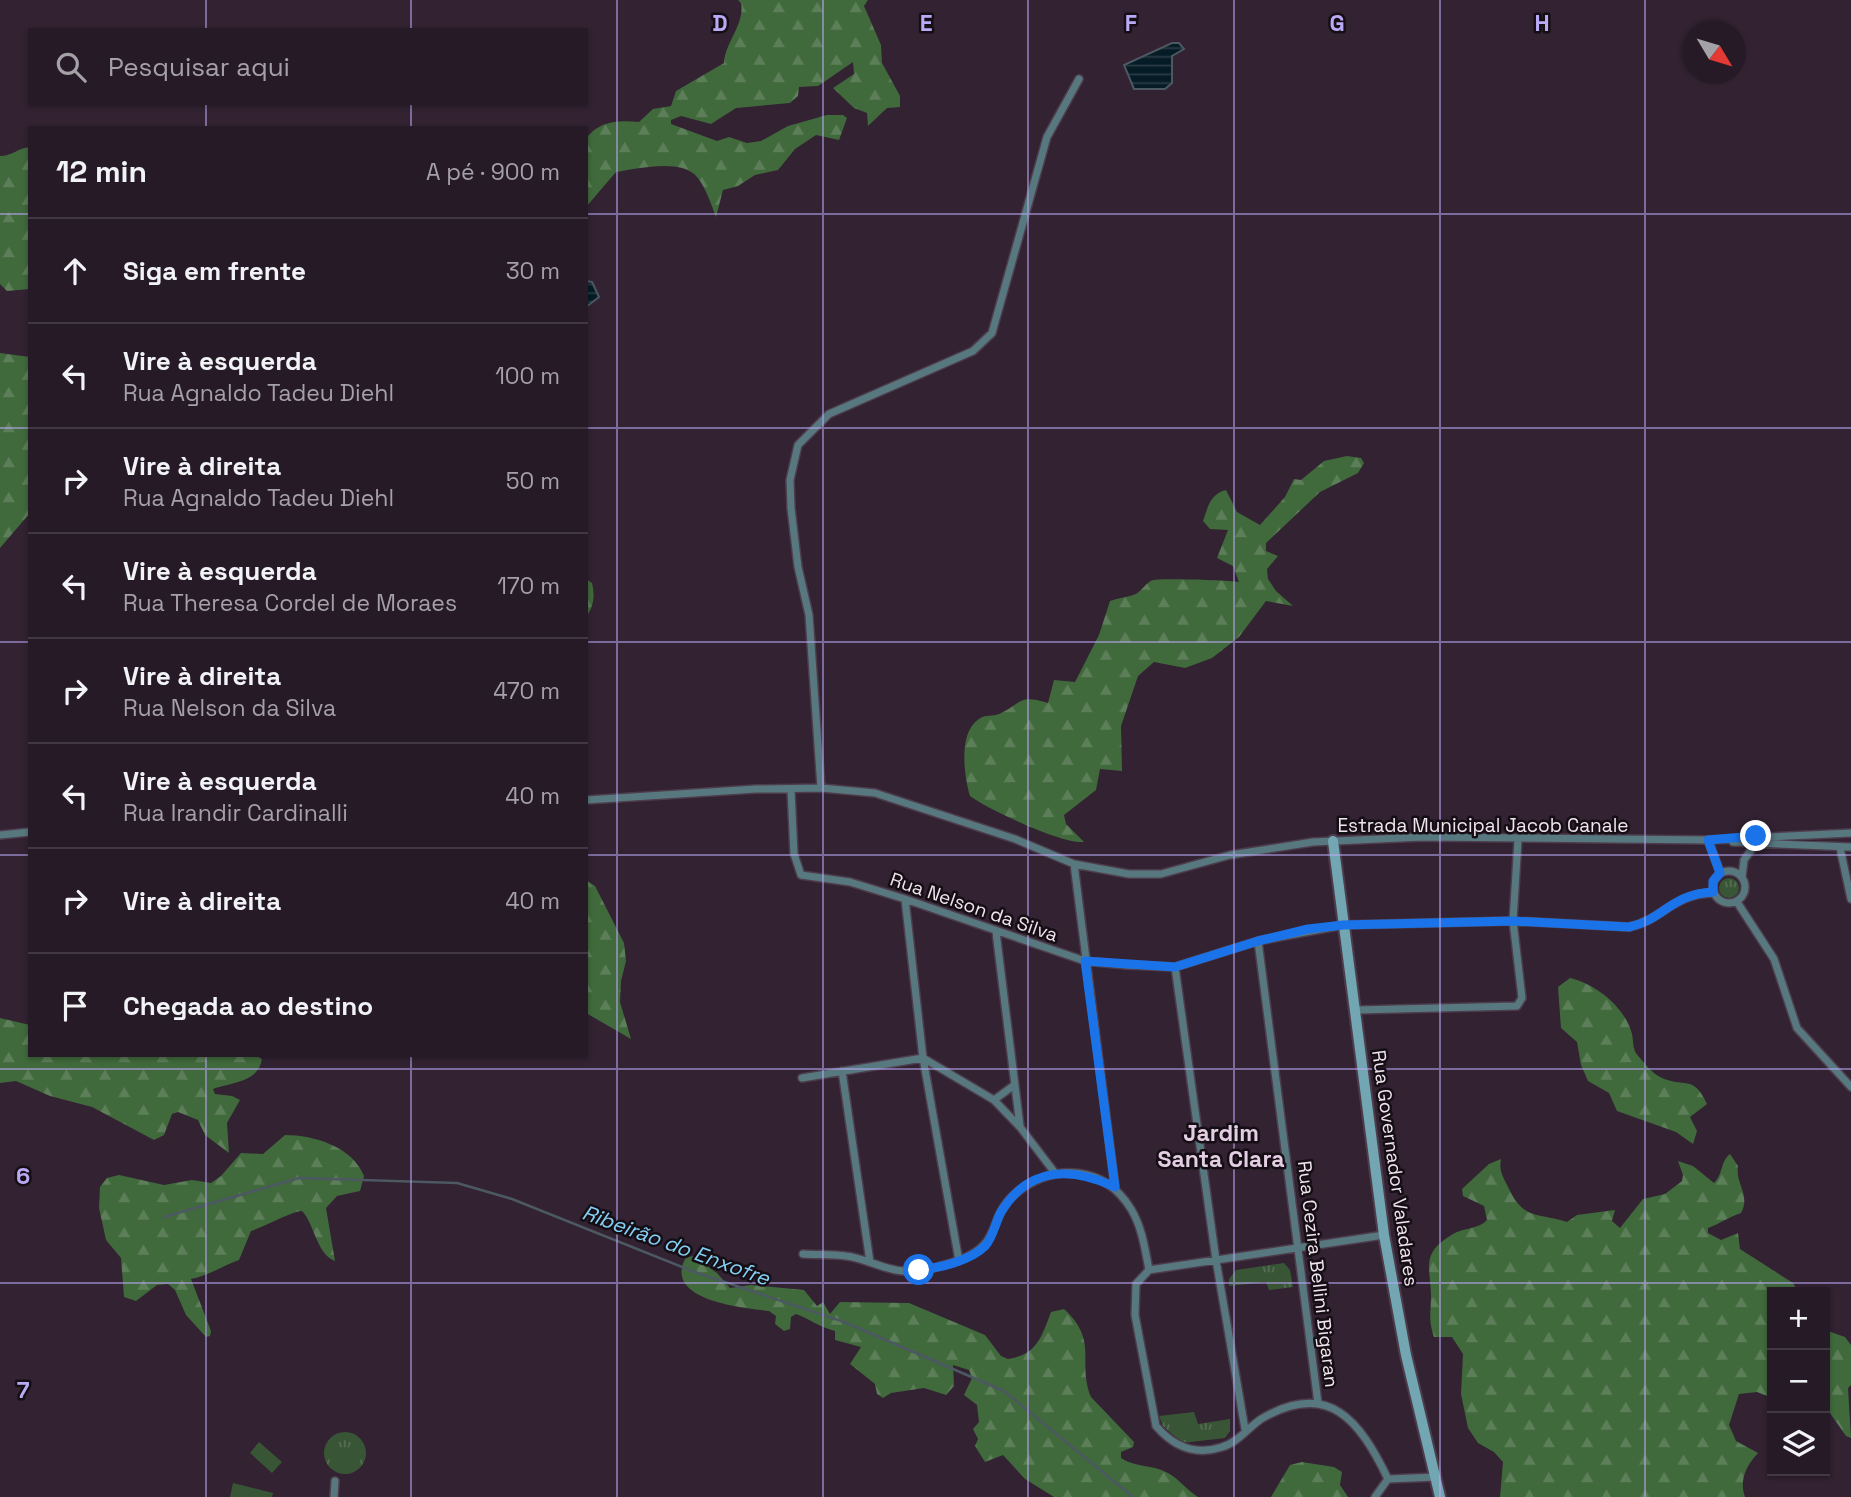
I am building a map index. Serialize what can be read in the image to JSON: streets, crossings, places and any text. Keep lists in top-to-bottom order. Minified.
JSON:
{"streets":{"street":["Estrada Municipal Jacob Canale","Rua Nelson da Silva","Rua Governador Valadares","Rua Cezira Bellini Bigaran"]},"crossings":[["Estrada Municipal Jacob Canale","Rua Nelson da Silva"],["Estrada Municipal Jacob Canale","Rua Governador Valadares"],["Rua Nelson da Silva","Rua Governador Valadares"],["Rua Nelson da Silva","Rua Cezira Bellini Bigaran"]],"districts":["Jardim Santa Clara"],"water":["Ribeirão do Enxofre"],"north":"bottom right","page":{"search":"Pesquisar aqui","heading":["12 min","A pé · 900 m"],"list":[["Siga em frente","30 m"],["Vire à esquerda","Rua Agnaldo Tadeu Diehl","100 m"],["Vire à direita","Rua Agnaldo Tadeu Diehl","50 m"],["Vire à esquerda","Rua Theresa Cordel de Moraes","170 m"],["Vire à direita","Rua Nelson da Silva","470 m"],["Vire à esquerda","Rua Irandir Cardinalli","40 m"],["Vire à direita","40 m"],"Chegada ao destino"],"map_buttons":["+","−"]},"grid":{"columns":["D","E","F","G","H"],"rows":["6","7"]}}
